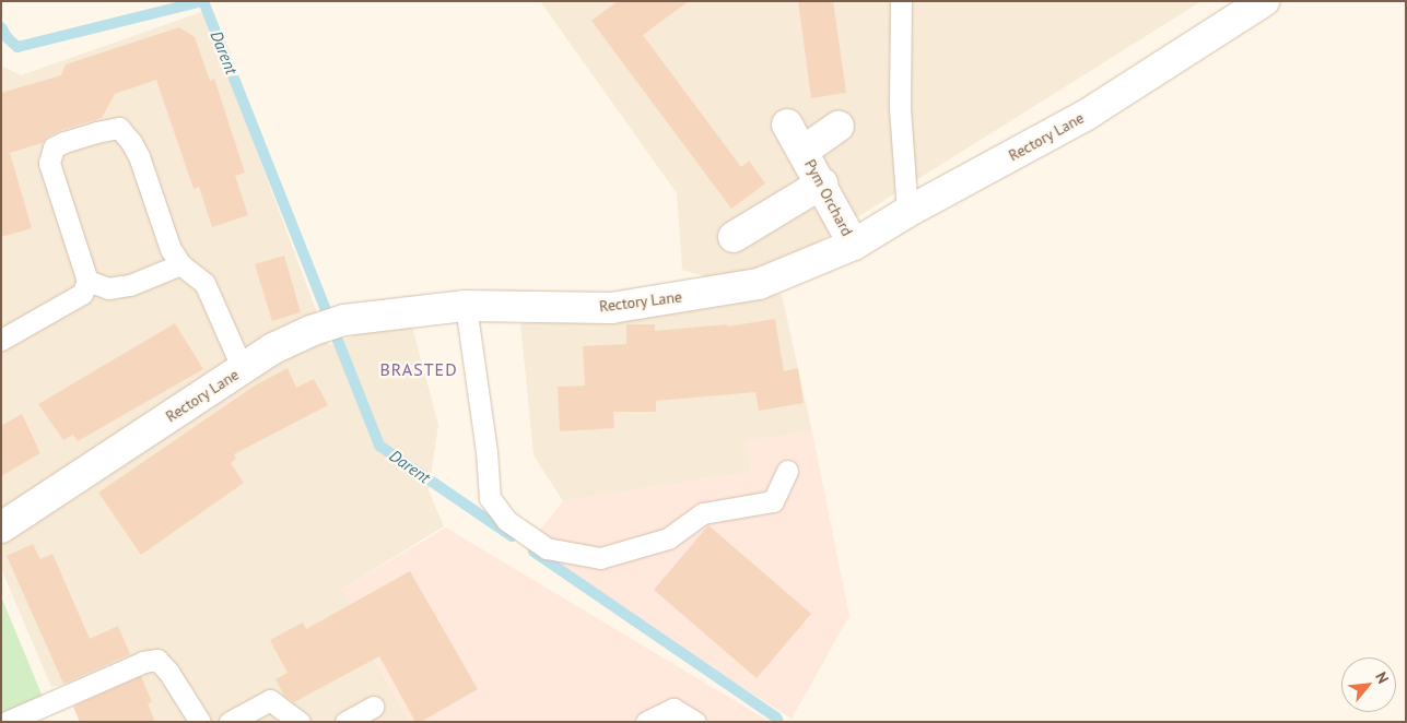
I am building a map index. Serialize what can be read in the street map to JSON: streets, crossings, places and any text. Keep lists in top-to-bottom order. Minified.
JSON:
{"streets":{"street":["Rectory Lane","Pym Orchard"]},"crossings":[["Rectory Lane","Pym Orchard"]],"districts":["BRASTED"],"water":["Darent"],"north":"top right"}
